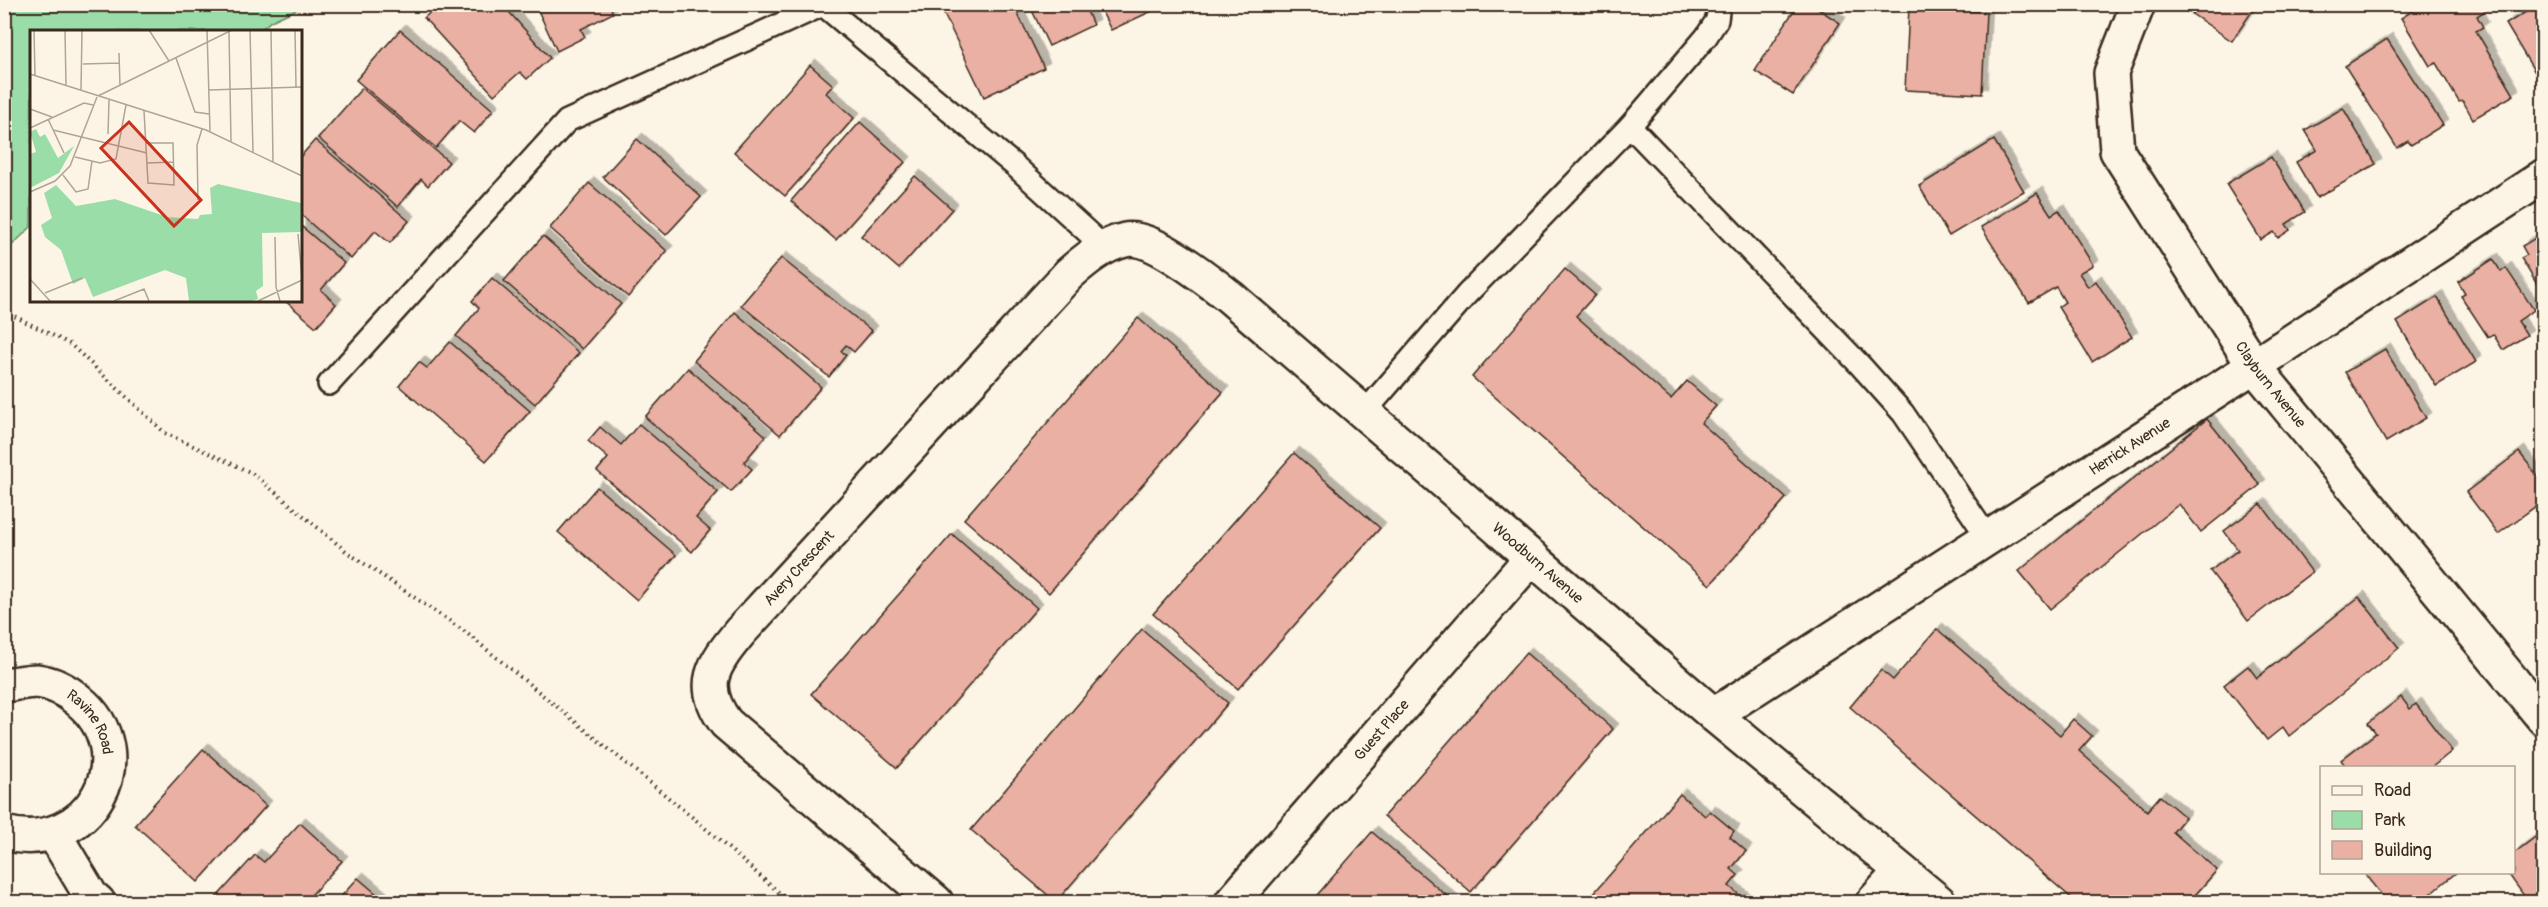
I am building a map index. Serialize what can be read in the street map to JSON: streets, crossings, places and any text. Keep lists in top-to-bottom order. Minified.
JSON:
{"streets":{"street":["Clayburn Avenue","Herrick Avenue","Woodburn Avenue","Avery Crescent","Ravine Road","Guest Place"]},"crossings":[["Clayburn Avenue","Herrick Avenue"],["Herrick Avenue","Woodburn Avenue"],["Woodburn Avenue","Avery Crescent"],["Woodburn Avenue","Guest Place"]],"legend":["Road","Park","Building"]}
